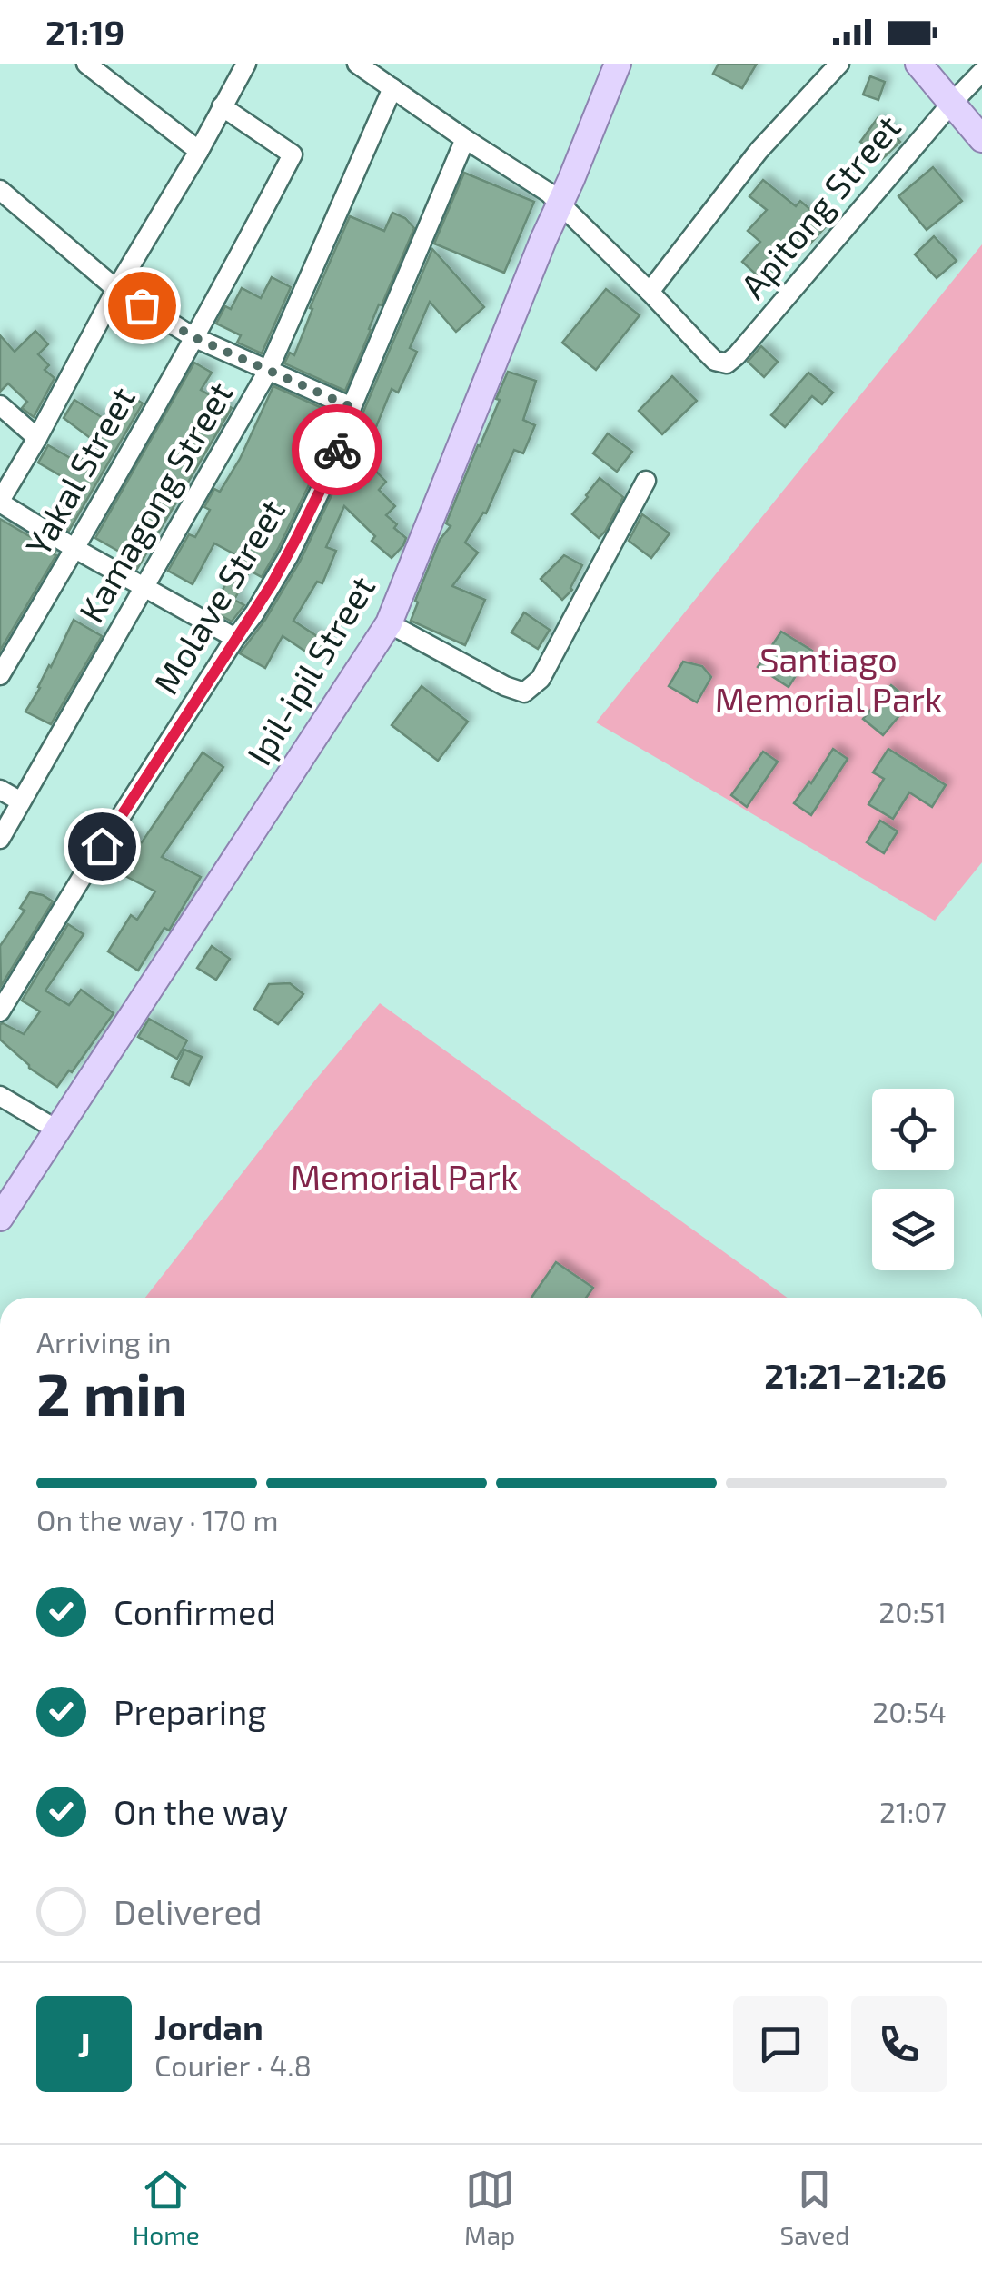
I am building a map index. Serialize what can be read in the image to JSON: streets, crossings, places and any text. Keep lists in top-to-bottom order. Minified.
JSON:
{"streets":{"main road":["Ipil-ipil Street"],"street":["Apitong Street","Yakal Street","Kamagong Street","Molave Street"]},"parks":["Santiago Memorial Park","Memorial Park"],"page":{"status":"21:19","heading":["2 min","Arriving in","21:21–21:26"],"panel":["Jordan","Courier · 4.8"],"bar":"On the way · 170 m","list":[["Confirmed","20:51"],["Preparing","20:54"],["On the way","21:07"],"Delivered"],"round":"J","tabs":["Home","Map","Saved"]}}
